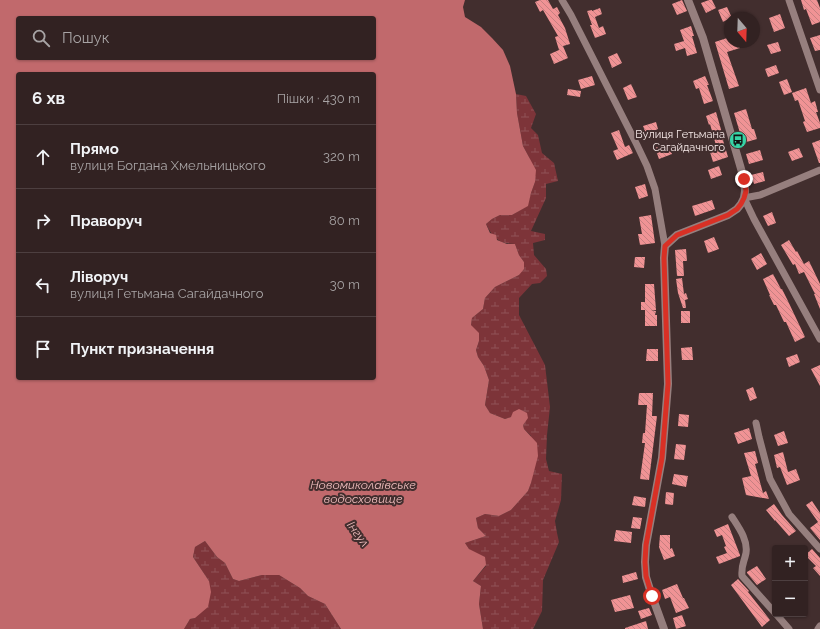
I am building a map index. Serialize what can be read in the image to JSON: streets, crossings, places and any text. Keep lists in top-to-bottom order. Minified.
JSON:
{"water":["Новомиколаївське водосховище","Інгул"],"places":{"bus stop":["Вулиця Гетьмана Сагайдачного"]},"north":"bottom","page":{"search":"Пошук","heading":["6 хв","Пішки · 430 m"],"list":[["Прямо","вулиця Богдана Хмельницького","320 m"],["Праворуч","80 m"],["Ліворуч","вулиця Гетьмана Сагайдачного","30 m"],"Пункт призначення"],"map_buttons":["+","−"]}}
